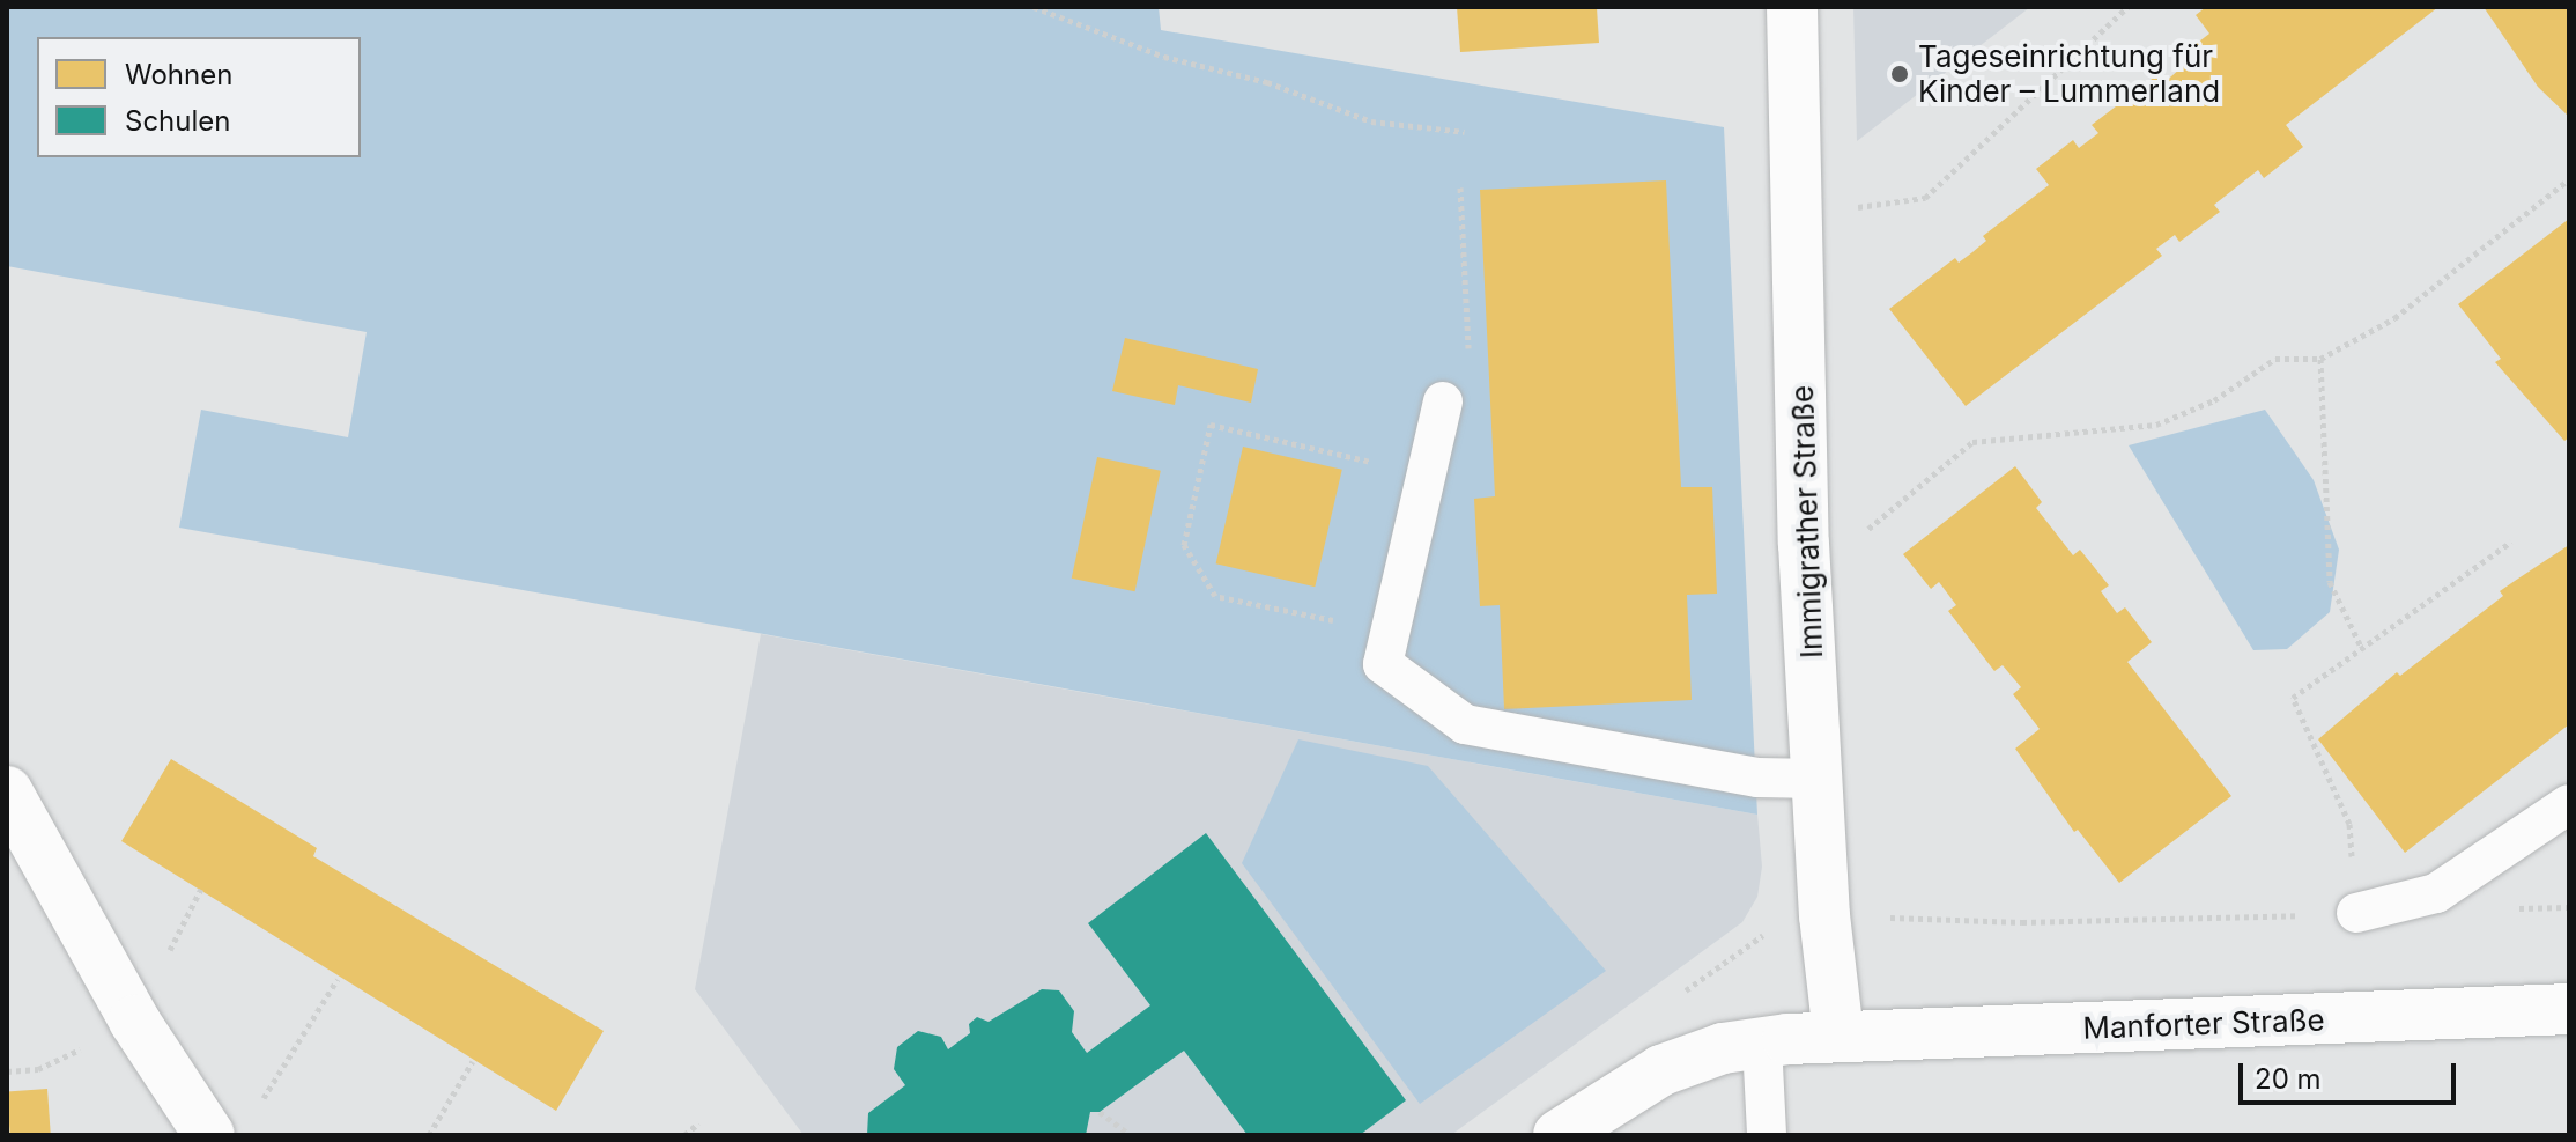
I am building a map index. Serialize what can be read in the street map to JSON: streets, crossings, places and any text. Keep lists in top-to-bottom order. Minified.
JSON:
{"streets":{"street":["Immigrather Straße","Manforter Straße"]},"crossings":[["Immigrather Straße","Manforter Straße"]],"places":["Tageseinrichtung für Kinder – Lummerland"],"legend":["Wohnen","Schulen"],"scale_bar":"20 m"}
